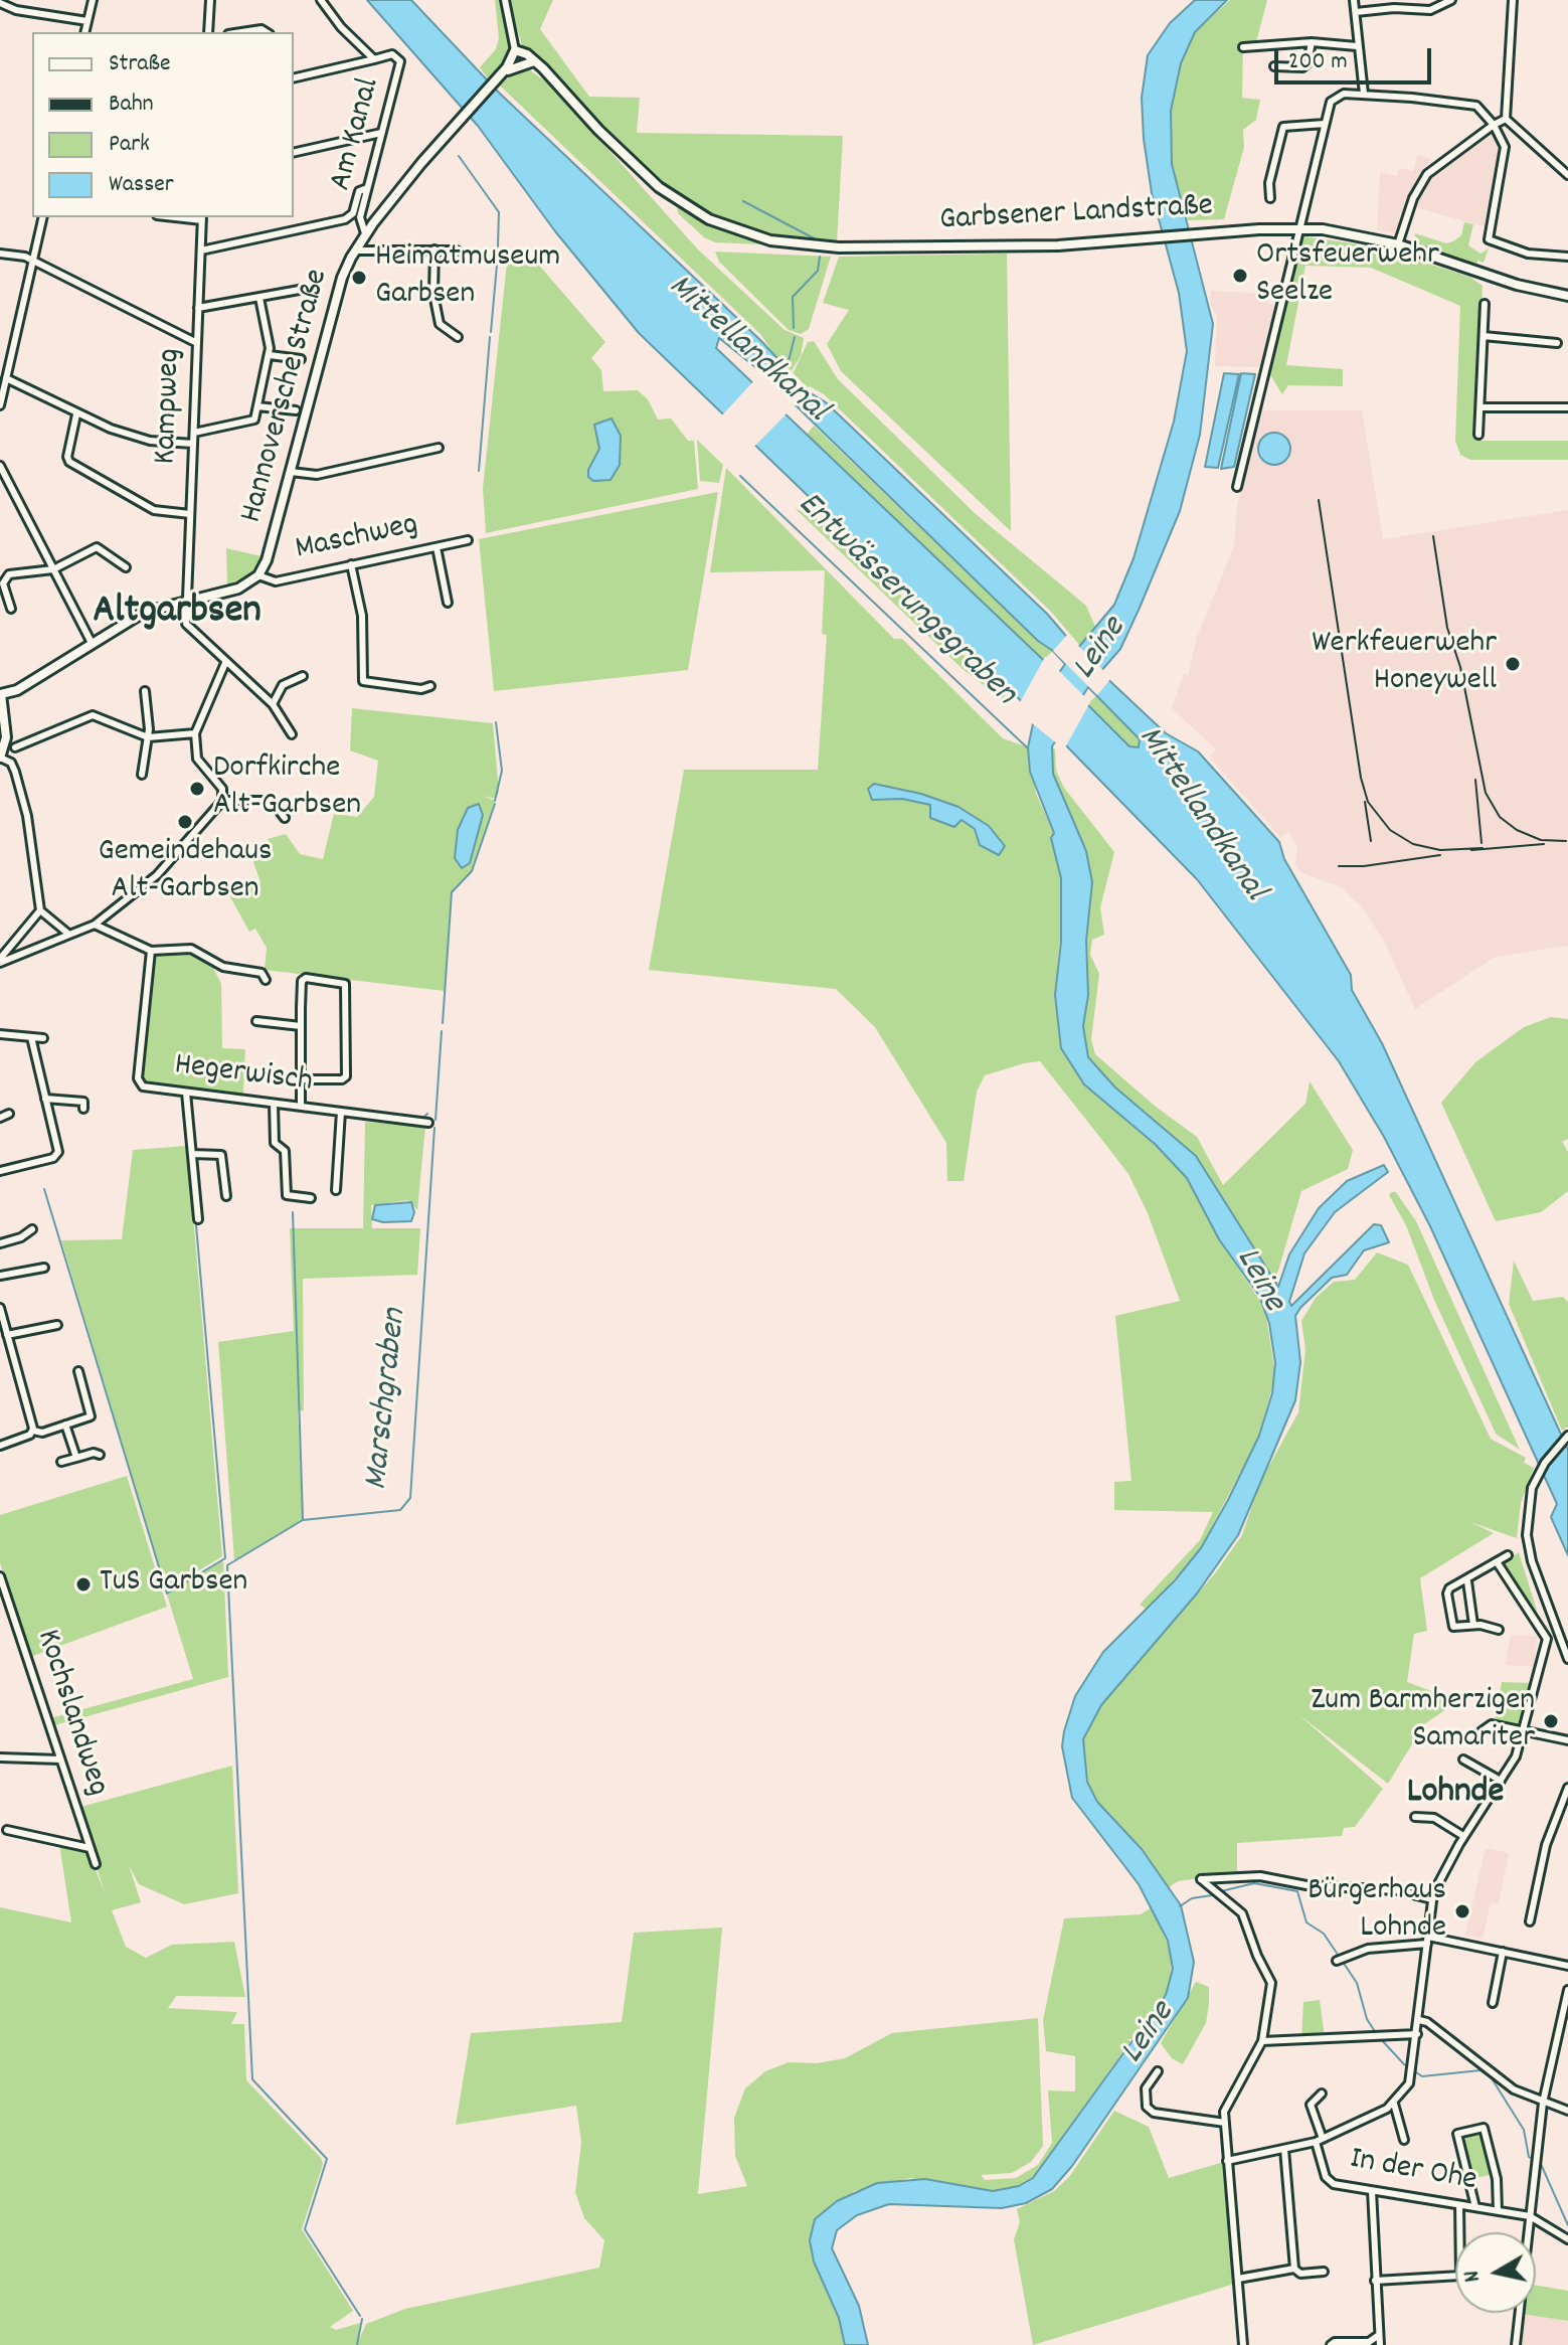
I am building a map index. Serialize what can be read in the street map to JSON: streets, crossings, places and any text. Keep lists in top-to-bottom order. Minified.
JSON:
{"streets":{"main road":["Garbsener Landstraße","Hannoversche Straße"],"street":["Am Kanal","Kampweg","Maschweg","Hegerwisch","Kochslandweg","In der Ohe"]},"crossings":[["Am Kanal","Hannoversche Straße"],["Hannoversche Straße","Maschweg"]],"districts":["Altgarbsen","Lohnde"],"water":["Mittellandkanal","Entwässerungsgraben","Leine","Marschgraben"],"places":["Ortsfeuerwehr Seelze","Heimatmuseum Garbsen","Werkfeuerwehr Honeywell","Dorfkirche Alt-Garbsen","Gemeindehaus Alt-Garbsen","TuS Garbsen","Zum Barmherzigen Samariter","Bürgerhaus Lohnde"],"legend":["Straße","Bahn","Park","Wasser"],"scale_bar":"200 m","north":"left"}
